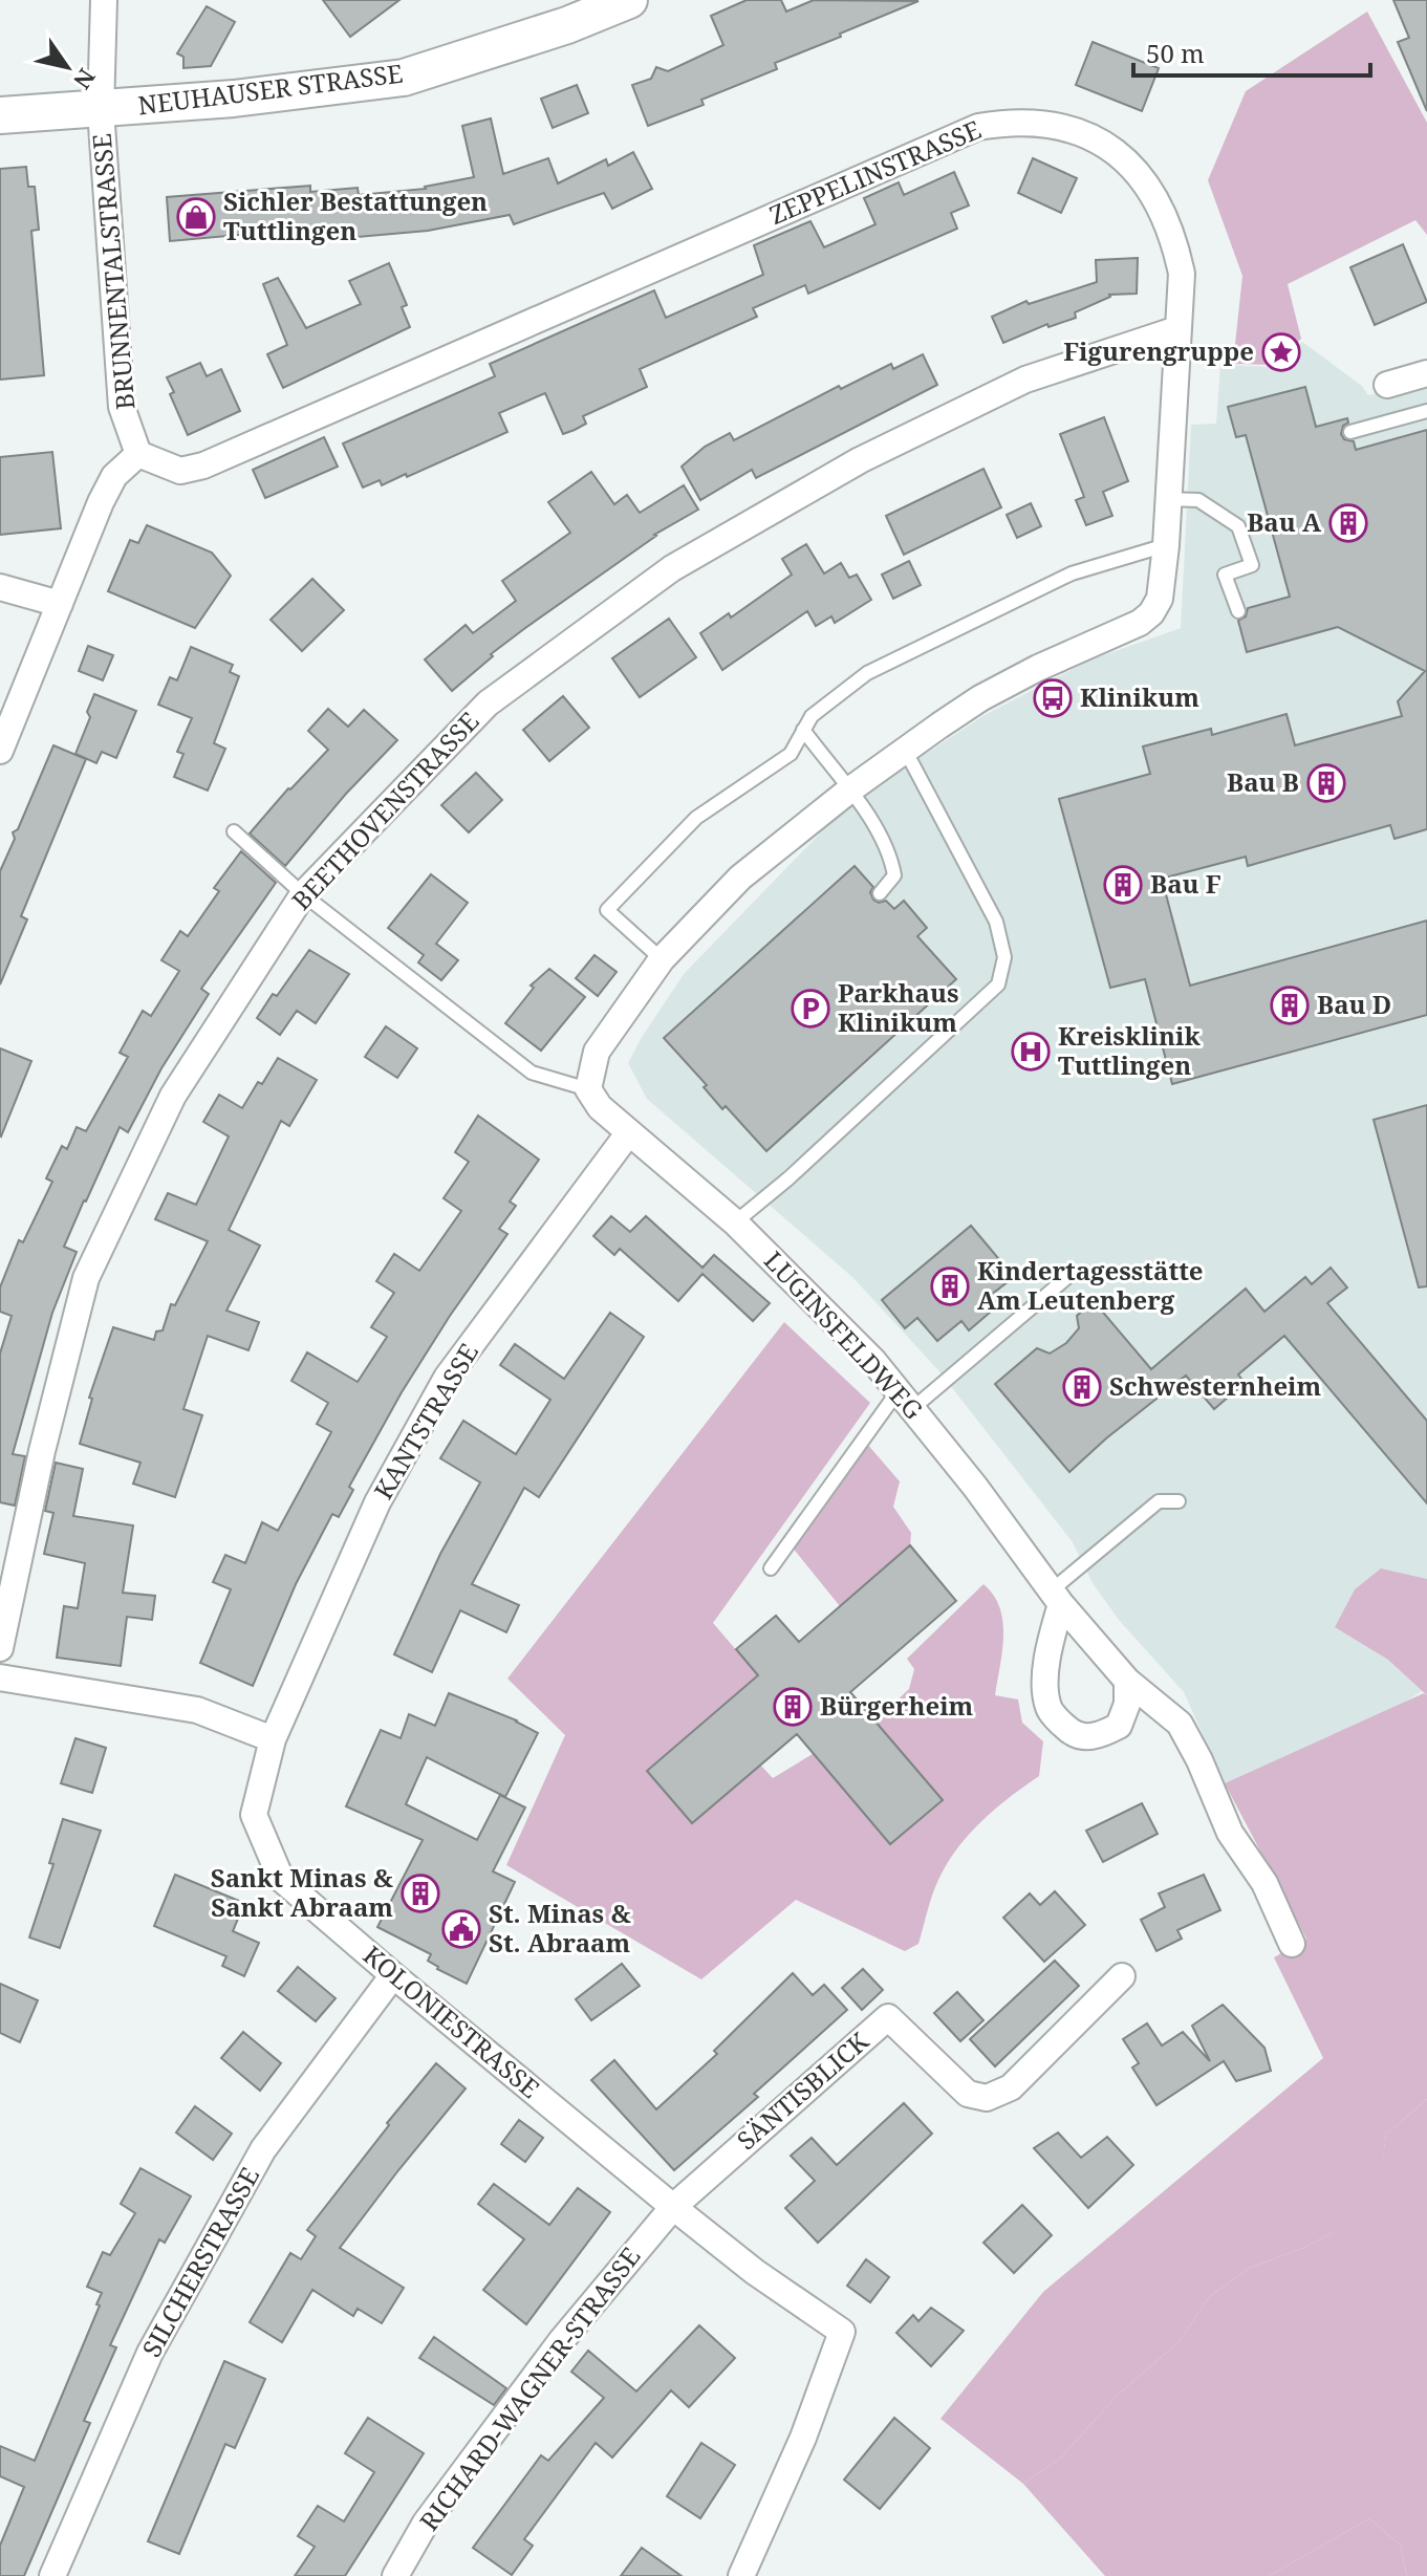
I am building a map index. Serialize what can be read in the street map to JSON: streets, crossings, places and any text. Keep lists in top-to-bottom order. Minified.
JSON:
{"streets":{"street":["NEUHAUSER STRASSE","ZEPPELINSTRASSE","BRUNNENTALSTRASSE","BEETHOVENSTRASSE","LUGINSFELDWEG","KANTSTRASSE","KOLONIESTRASSE","SÄNTISBLICK","SILCHERSTRASSE","RICHARD-WAGNER-STRASSE"]},"crossings":[["NEUHAUSER STRASSE","BRUNNENTALSTRASSE"],["ZEPPELINSTRASSE","BRUNNENTALSTRASSE"],["ZEPPELINSTRASSE","BEETHOVENSTRASSE"],["LUGINSFELDWEG","KANTSTRASSE"],["KANTSTRASSE","KOLONIESTRASSE"],["KOLONIESTRASSE","SÄNTISBLICK"],["KOLONIESTRASSE","SILCHERSTRASSE"],["KOLONIESTRASSE","RICHARD-WAGNER-STRASSE"],["SÄNTISBLICK","RICHARD-WAGNER-STRASSE"]],"places":{"shop":["Sichler Bestattungen Tuttlingen"],"place":["Figurengruppe"],"building":["Bau A","Bau B","Bau F","Bau D","Kindertagesstätte Am Leutenberg","Schwesternheim","Bürgerheim","Sankt Minas & Sankt Abraam"],"bus stop":["Klinikum"],"parking":["Parkhaus Klinikum"],"hospital":["Kreisklinik Tuttlingen"],"public building":["St. Minas & St. Abraam"]},"scale_bar":"50 m","north":"bottom right"}
